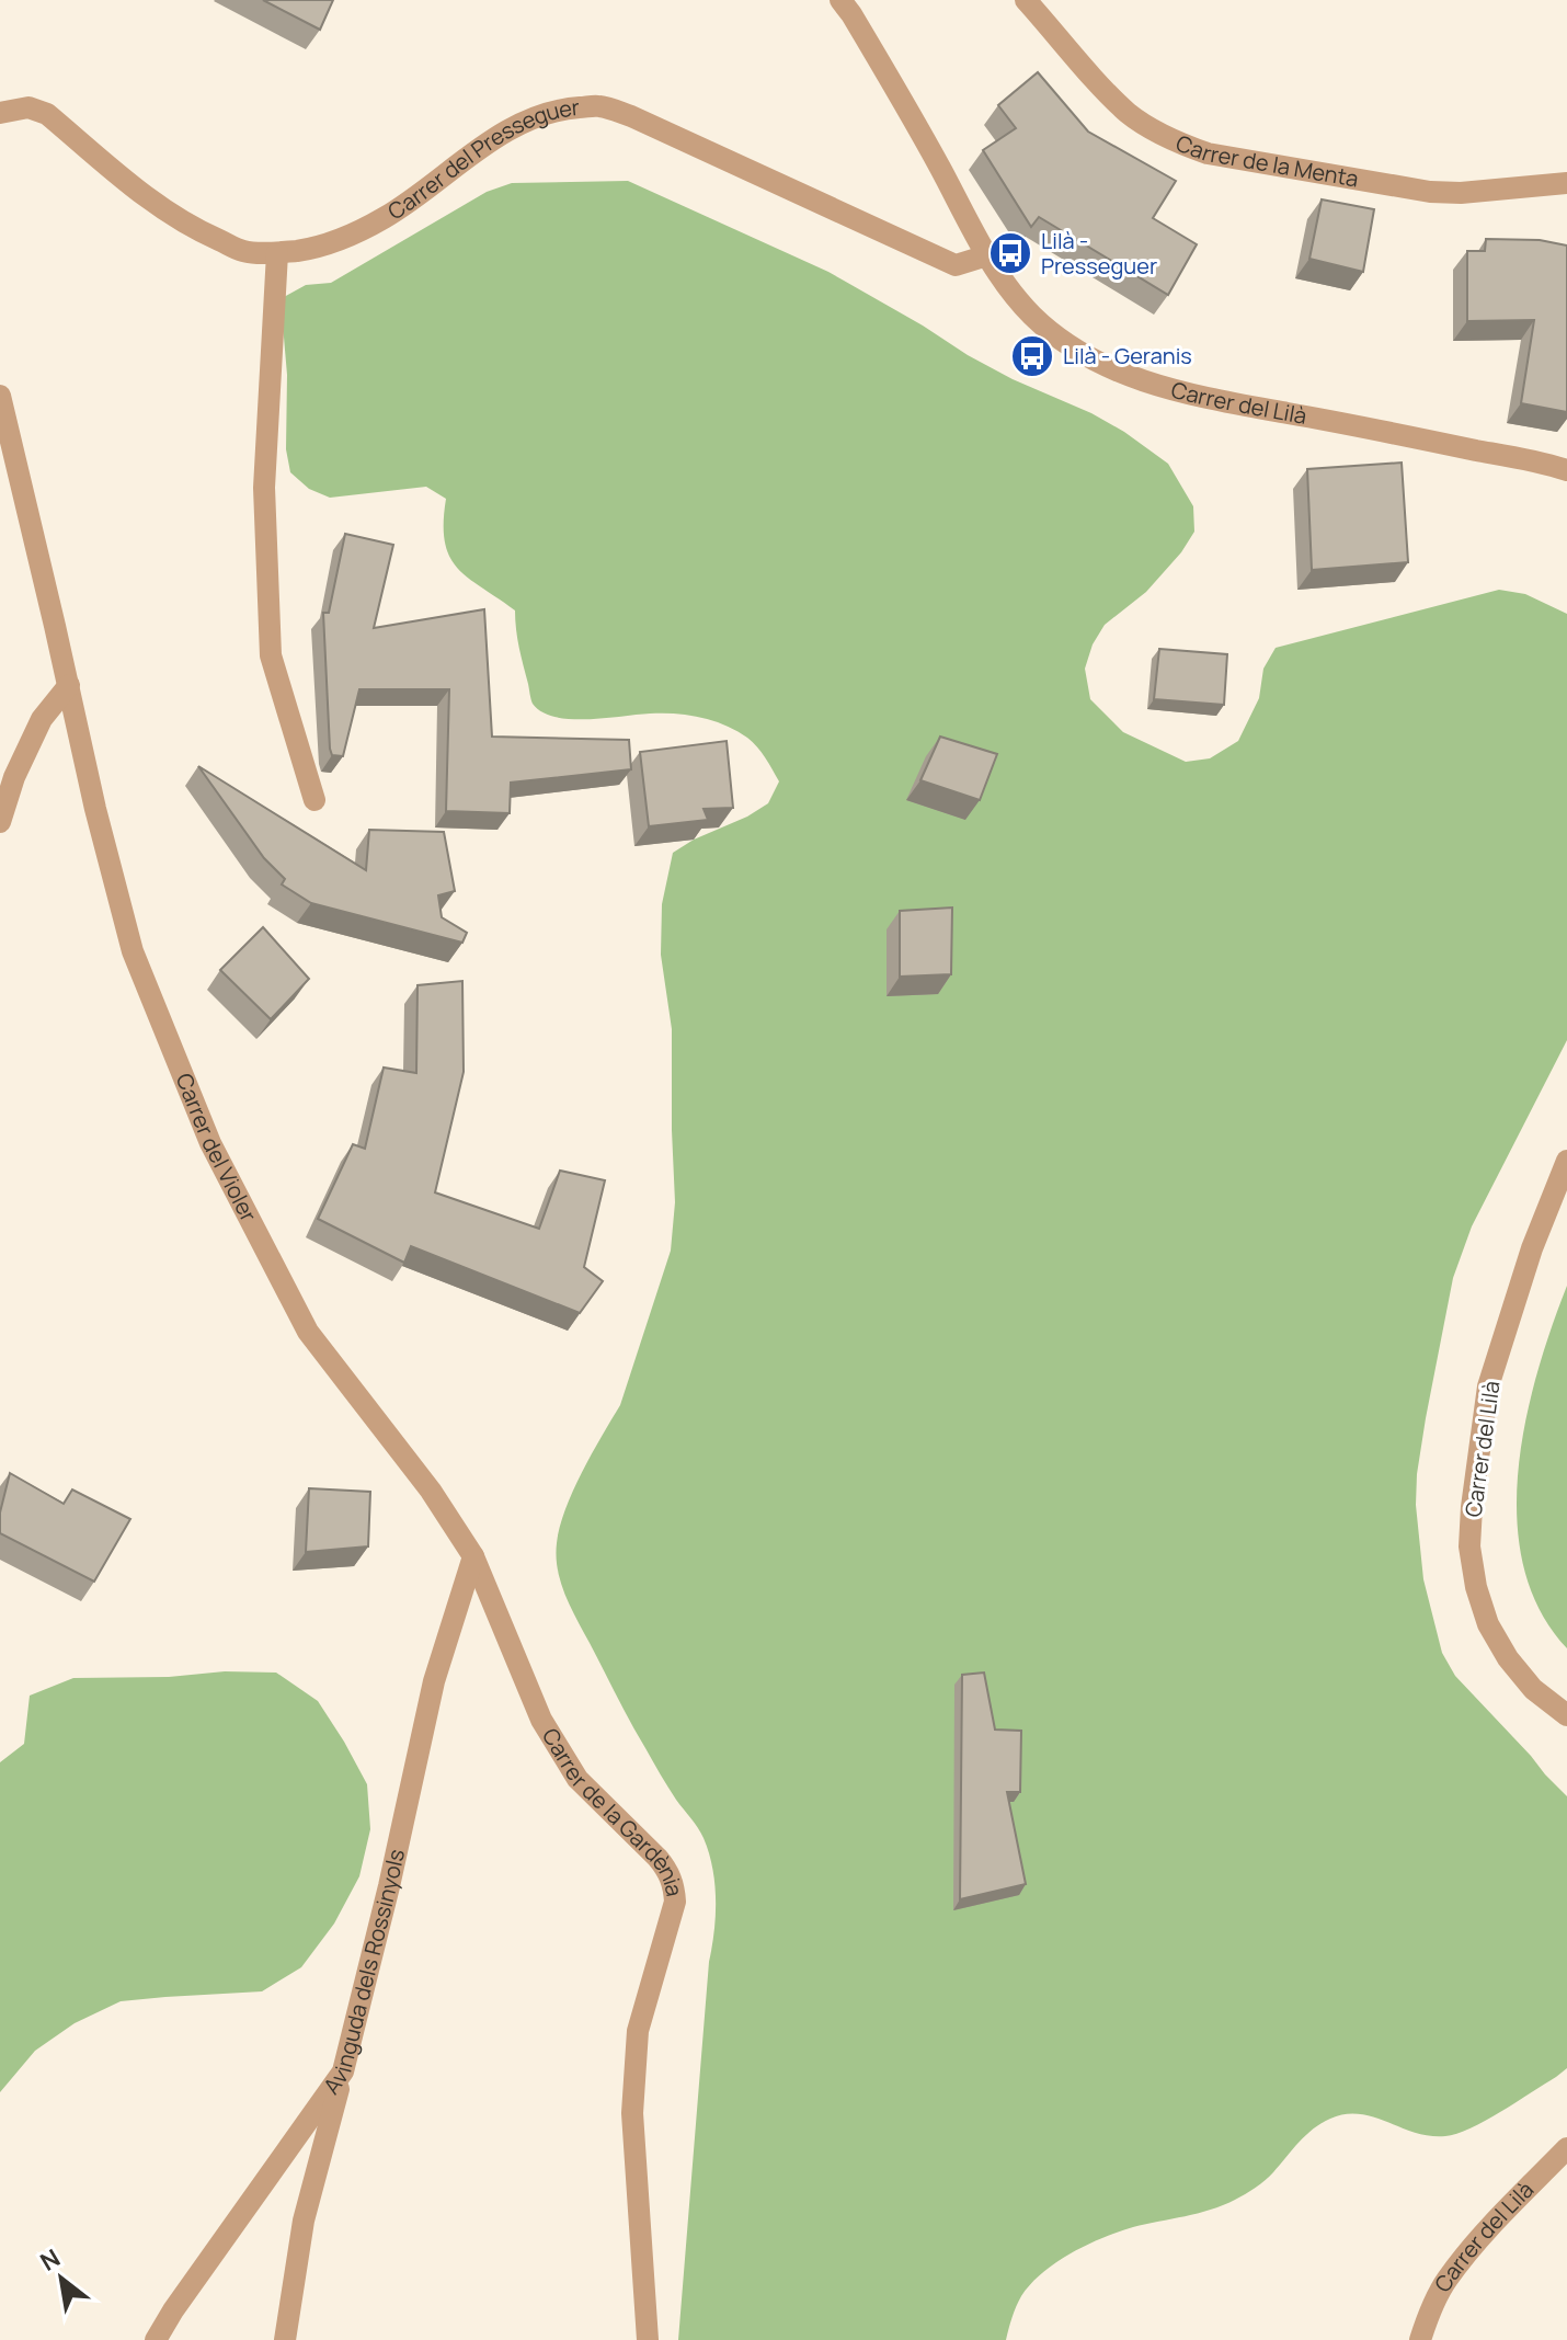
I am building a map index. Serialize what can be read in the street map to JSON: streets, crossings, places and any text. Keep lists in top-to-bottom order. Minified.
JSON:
{"streets":{"street":["Carrer de la Menta","Carrer del Presseguer","Carrer del Lilà","Carrer del Violer","Carrer de la Gardènia","Avinguda dels Rossinyols"]},"crossings":[["Carrer del Presseguer","Carrer del Lilà"],["Carrer del Violer","Carrer de la Gardènia"],["Carrer del Violer","Avinguda dels Rossinyols"],["Carrer de la Gardènia","Avinguda dels Rossinyols"]],"places":{"bus stop":["Lilà - Presseguer","Lilà - Geranis"]},"north":"top left"}
